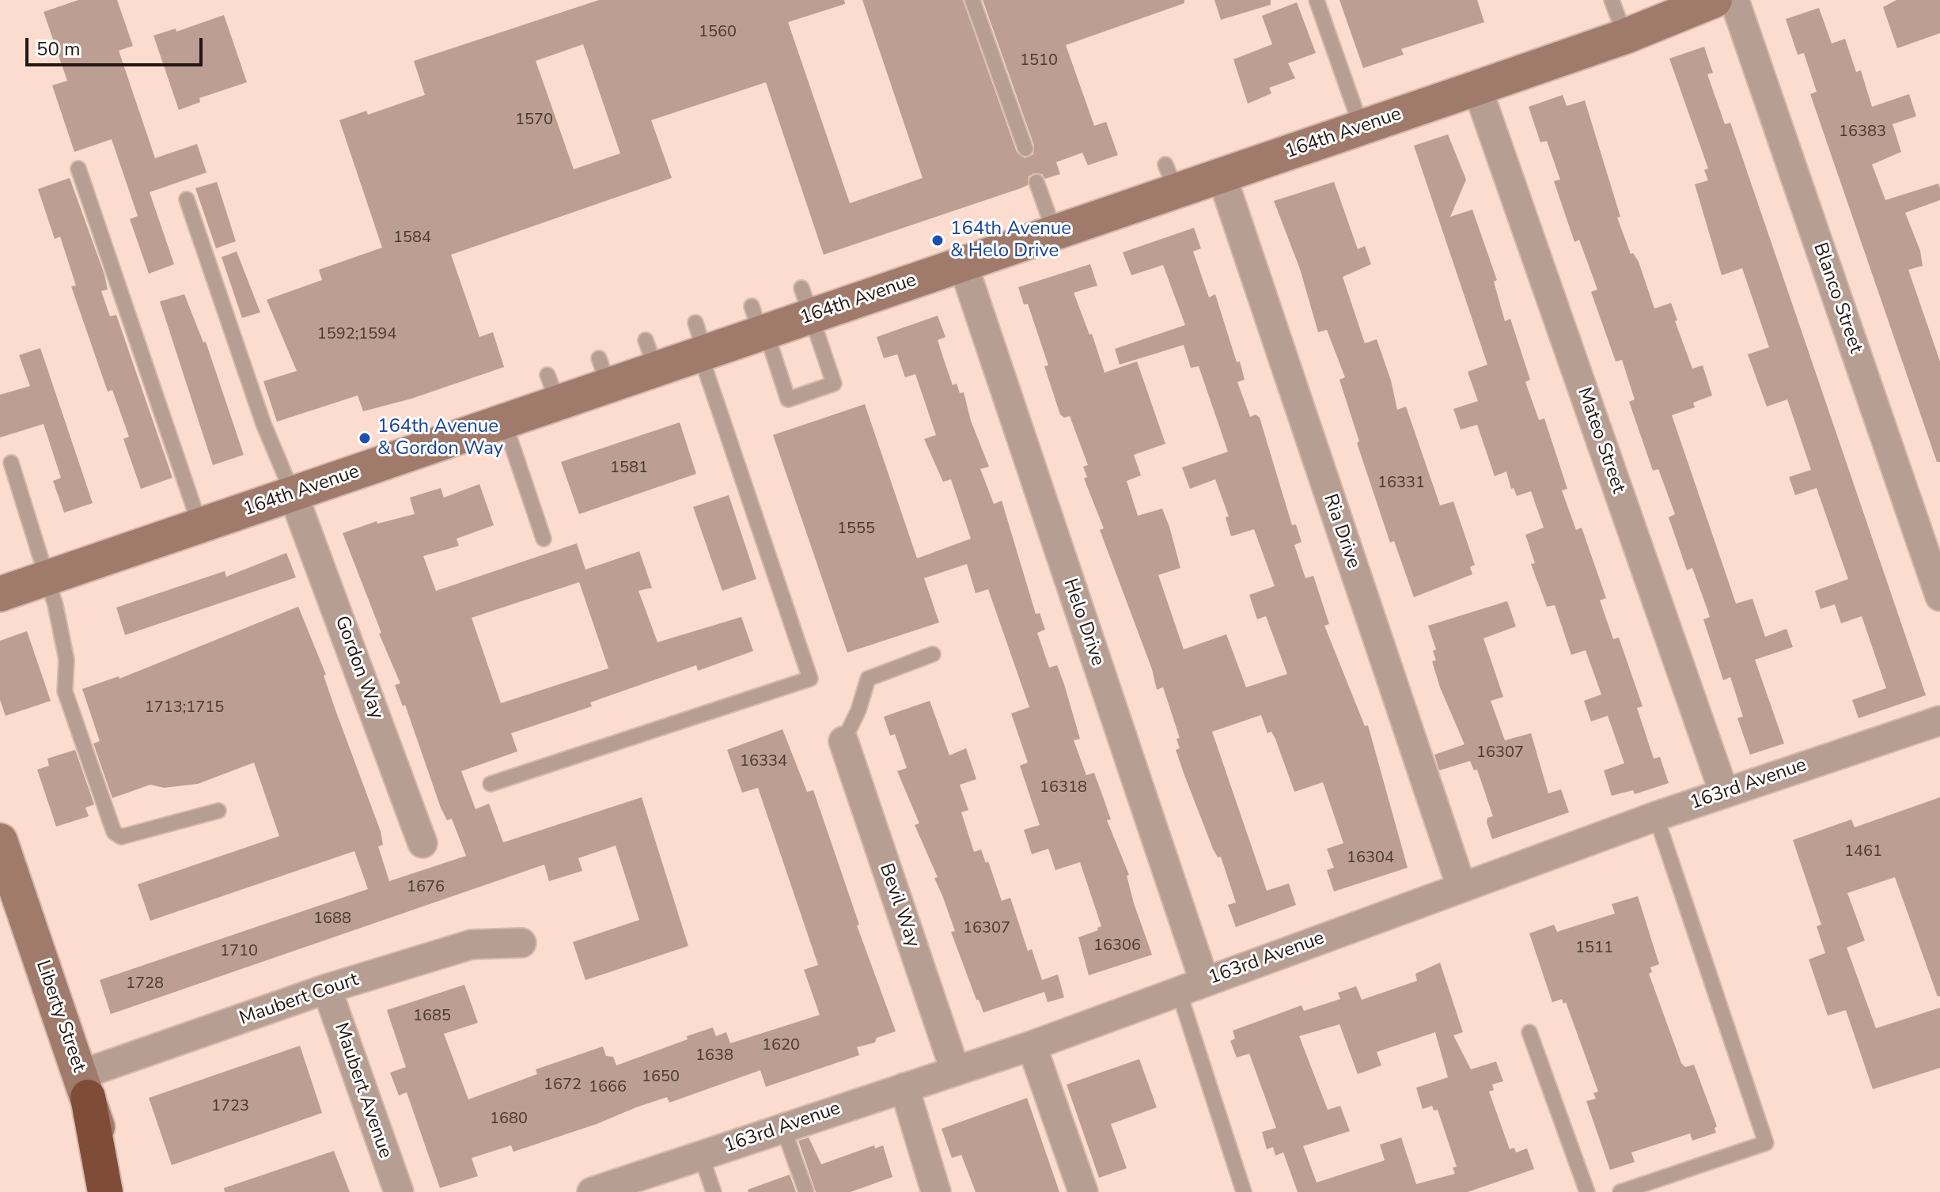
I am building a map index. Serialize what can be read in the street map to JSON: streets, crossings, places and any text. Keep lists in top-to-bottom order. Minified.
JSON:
{"streets":{"street":["164th Avenue","Blanco Street","Mateo Street","Ria Drive","Helo Drive","Gordon Way","163rd Avenue","Bevil Way","Maubert Court","Liberty Street","Maubert Avenue"]},"crossings":[["164th Avenue","Mateo Street"],["164th Avenue","Ria Drive"],["164th Avenue","Helo Drive"],["164th Avenue","Gordon Way"],["Mateo Street","163rd Avenue"],["Ria Drive","163rd Avenue"],["Helo Drive","163rd Avenue"],["163rd Avenue","Bevil Way"],["Maubert Court","Liberty Street"],["Maubert Court","Maubert Avenue"]],"places":["164th Avenue & Helo Drive","164th Avenue & Gordon Way"],"house_numbers":["1560","1510","1570","16383","1584","1592;1594","1581","16331","1555","1713;1715","16307","16334","16318","1461","16304","1676","1688","16307","16306","1511","1710","1728","1685","1620","1638","1650","1672","1666","1723","1680"],"scale_bar":"50 m"}
